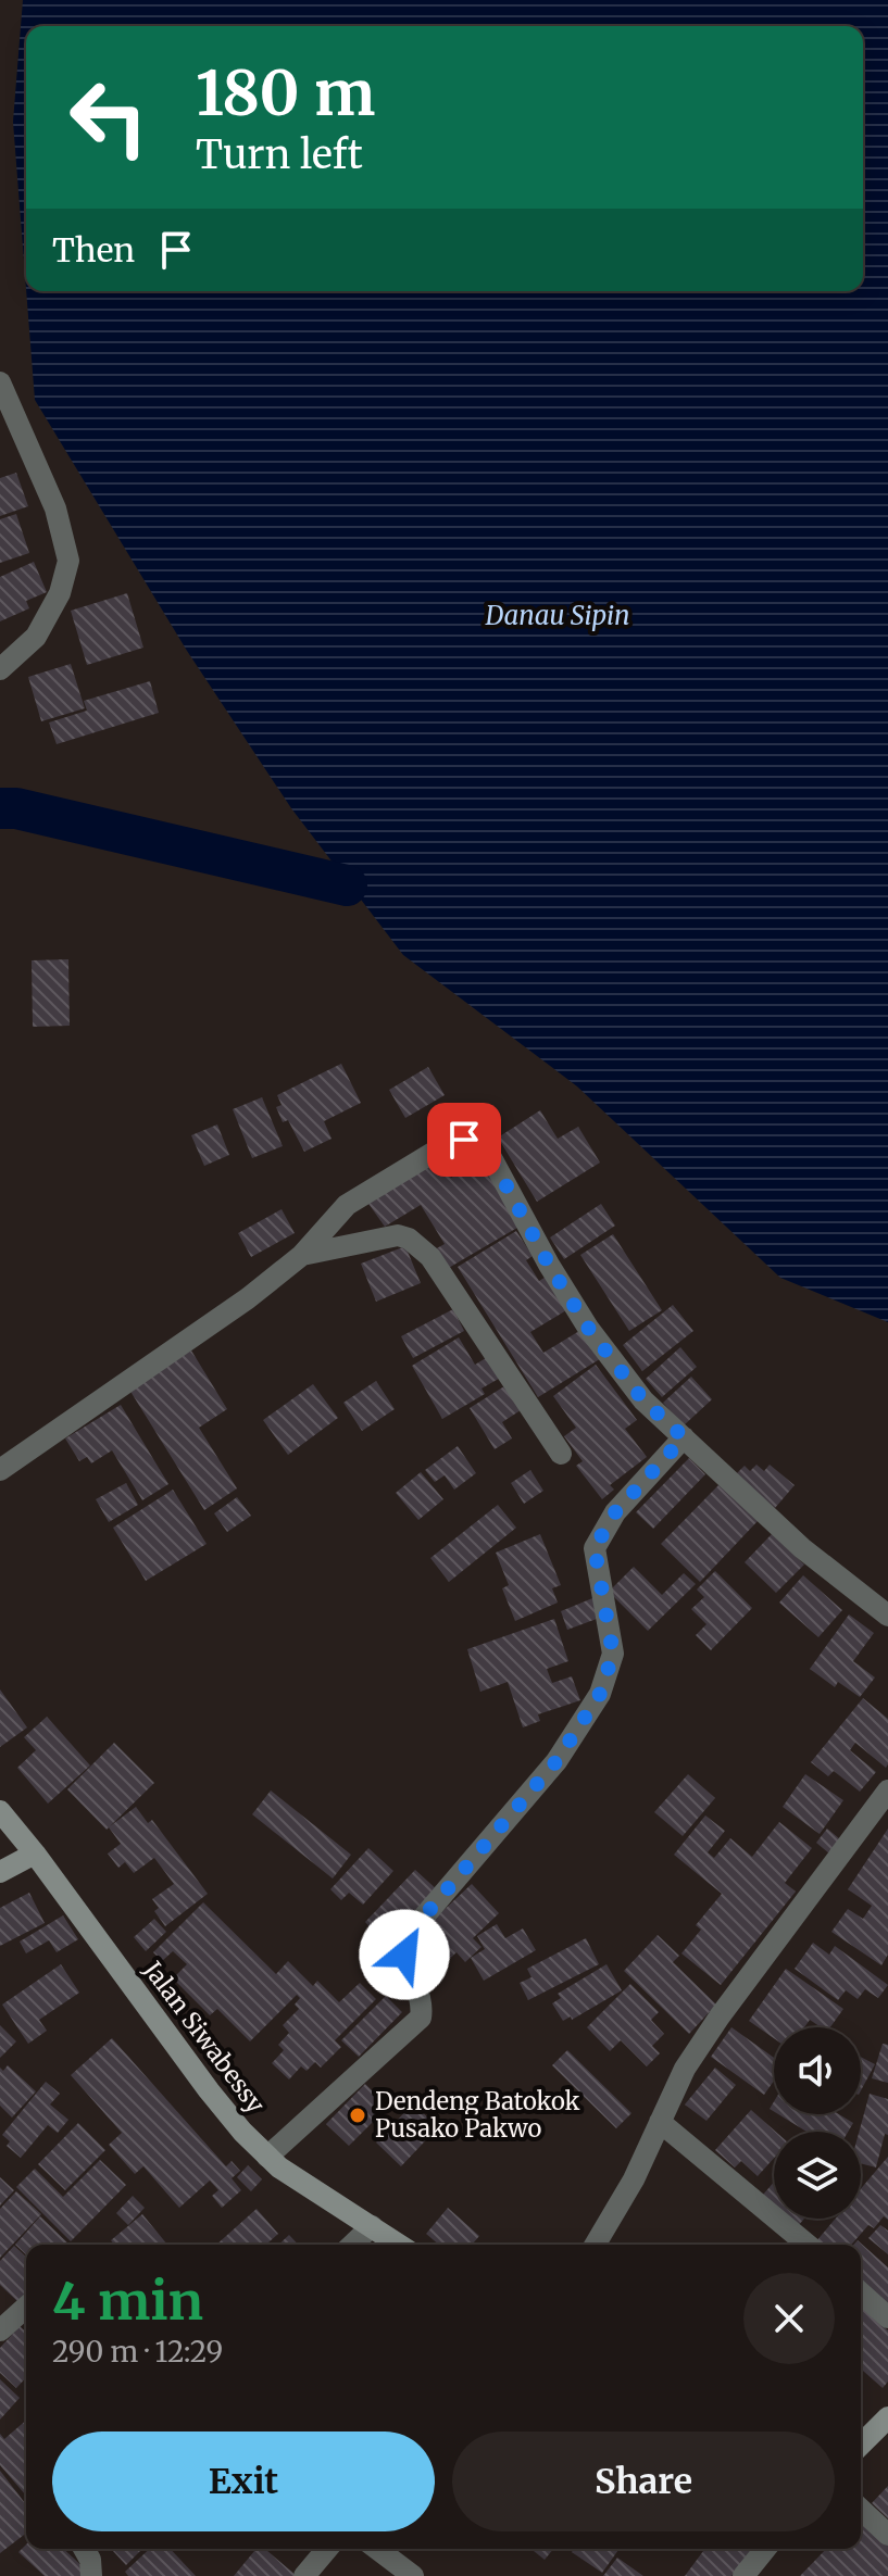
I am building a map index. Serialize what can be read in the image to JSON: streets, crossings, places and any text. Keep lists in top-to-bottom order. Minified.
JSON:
{"streets":{"main road":["Jalan Siwabessy"]},"water":["Danau Sipin"],"places":["Dendeng Batokok Pusako Pakwo"],"page":{"turn":["180 m","Turn left"],"then":"Then","heading":["4 min","290 m · 12:29"],"buttons":["Exit","Share"]}}
